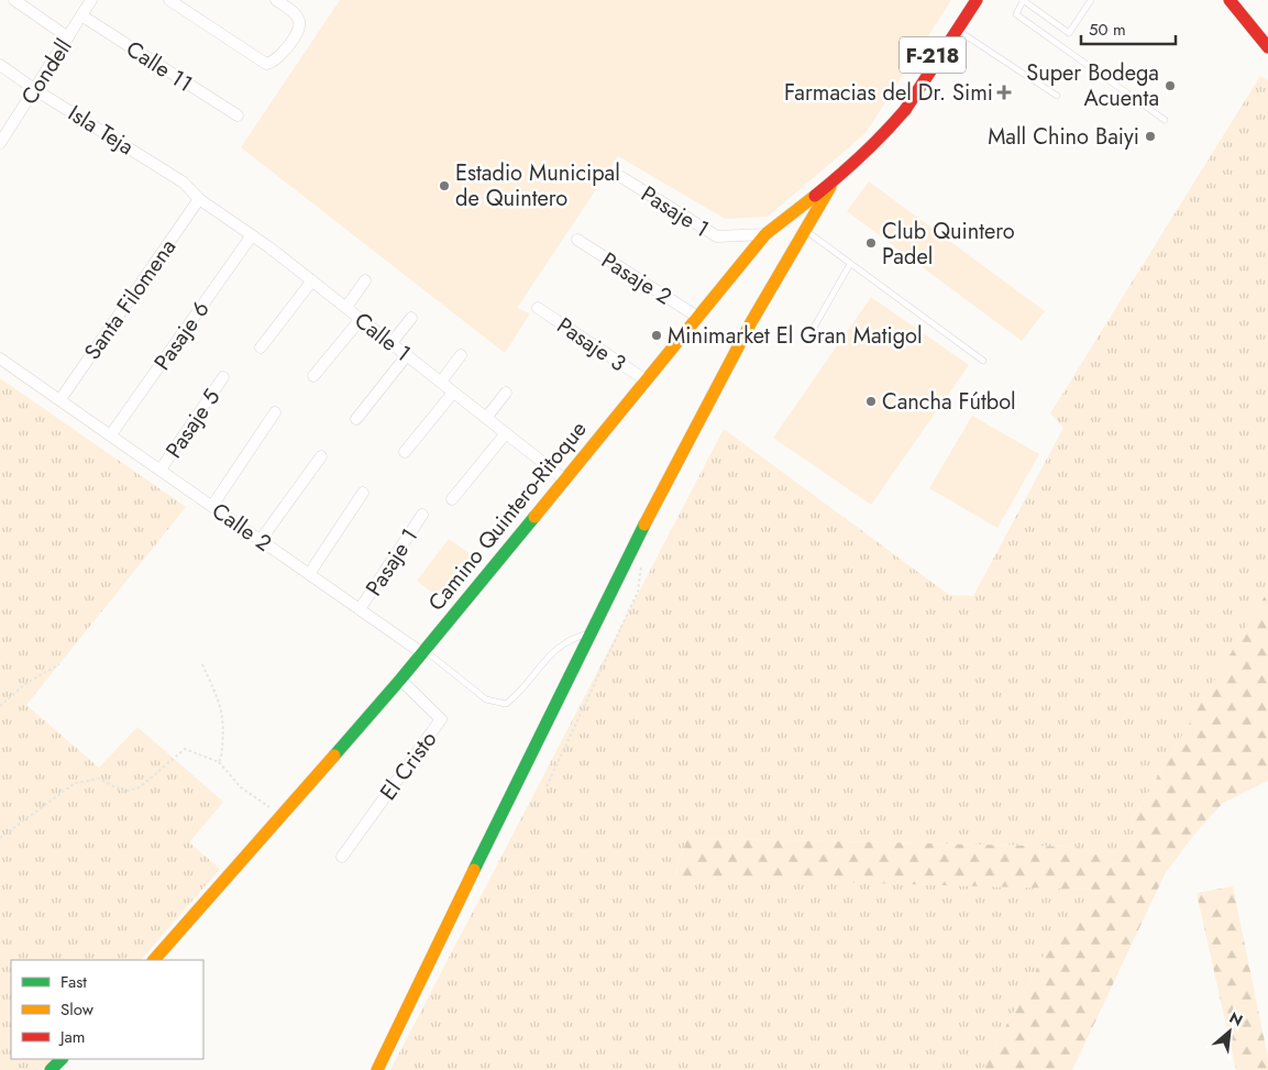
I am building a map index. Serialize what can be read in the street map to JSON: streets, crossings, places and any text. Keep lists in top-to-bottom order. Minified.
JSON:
{"streets":{"main road":["F-218","Camino Quintero-Ritoque"],"street":["Calle 11","Condell","Isla Teja","Pasaje 1","Pasaje 2","Santa Filomena","Pasaje 6","Calle 1","Pasaje 3","Pasaje 5","Calle 2","El Cristo"]},"crossings":[["Calle 11","Condell"],["Condell","Isla Teja"],["Isla Teja","Santa Filomena"],["Isla Teja","Calle 1"],["Pasaje 1","Camino Quintero-Ritoque"],["Pasaje 1","Calle 2"],["Pasaje 2","Camino Quintero-Ritoque"],["Santa Filomena","Calle 1"],["Santa Filomena","Calle 2"],["Pasaje 6","Calle 1"],["Pasaje 6","Calle 2"],["Calle 1","Camino Quintero-Ritoque"],["Pasaje 3","Camino Quintero-Ritoque"],["Pasaje 5","Calle 2"],["Camino Quintero-Ritoque","Calle 2"],["Camino Quintero-Ritoque","El Cristo"]],"places":{"other":["Super Bodega Acuenta","Mall Chino Baiyi","Estadio Municipal de Quintero","Club Quintero Padel","Minimarket El Gran Matigol","Cancha Fútbol"],"health":["Farmacias del Dr. Simi"]},"legend":["Fast","Slow","Jam"],"scale_bar":"50 m","north":"top right"}
